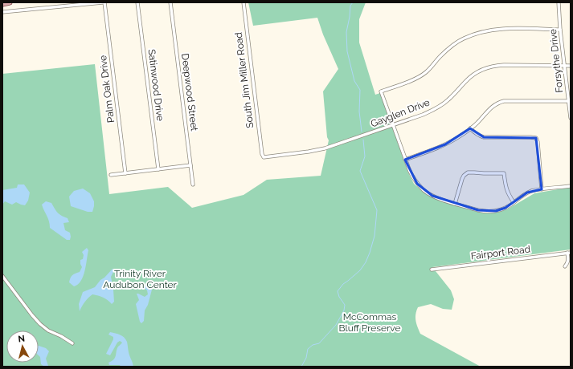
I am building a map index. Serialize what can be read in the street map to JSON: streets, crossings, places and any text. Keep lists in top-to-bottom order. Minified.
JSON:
{"streets":{"street":["Forsythe Drive","South Jim Miller Road","Satinwood Drive","Palm Oak Drive","Deepwood Street","Gayglen Drive","Fairport Road"]},"crossings":[["Forsythe Drive","Gayglen Drive"],["South Jim Miller Road","Gayglen Drive"]],"parks":["Trinity River Audubon Center","McCommas Bluff Preserve"],"north":"top"}
